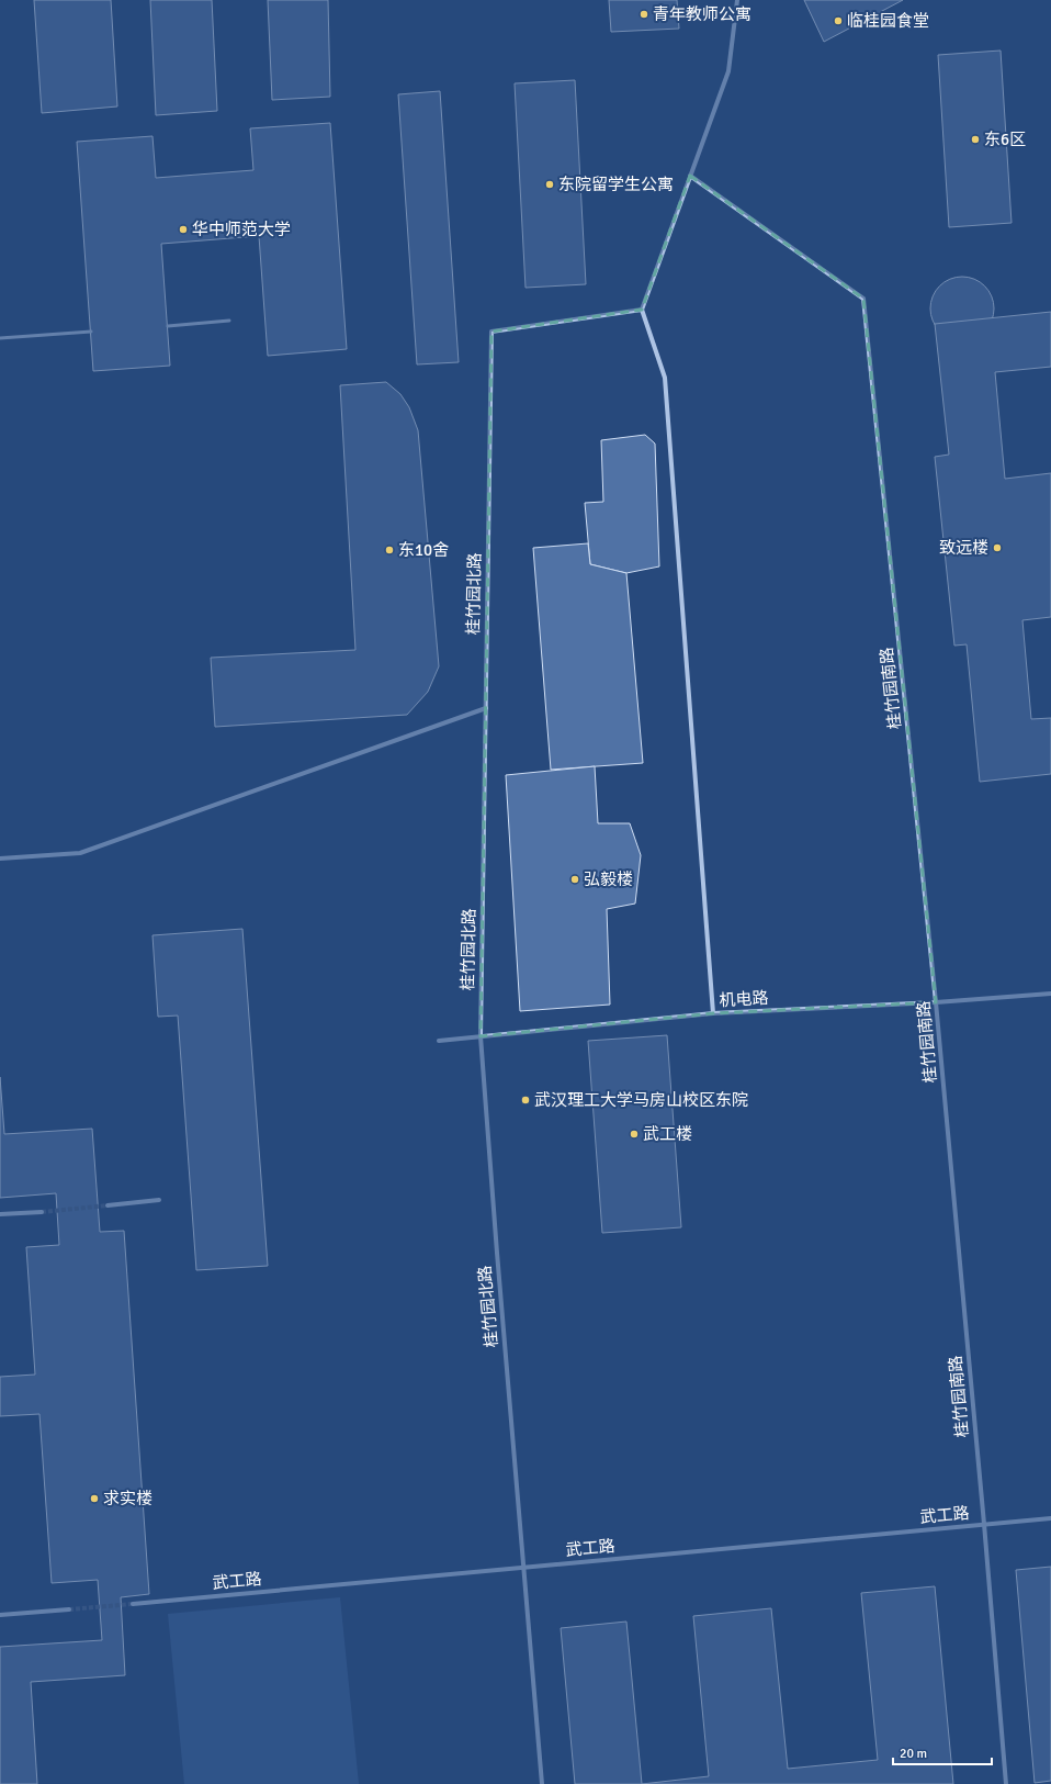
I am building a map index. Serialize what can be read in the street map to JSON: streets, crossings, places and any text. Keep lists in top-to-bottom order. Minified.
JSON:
{"streets":{"street":["桂竹园北路","桂竹园南路","机电路","武工路"]},"crossings":[["桂竹园北路","机电路"],["桂竹园北路","武工路"],["桂竹园南路","机电路"],["桂竹园南路","武工路"]],"places":["青年教师公寓","临桂园食堂","东6区","东院留学生公寓","华中师范大学","致远楼","东10舍","弘毅楼","武汉理工大学马房山校区东院","武工楼","求实楼"],"scale_bar":"20 m"}
